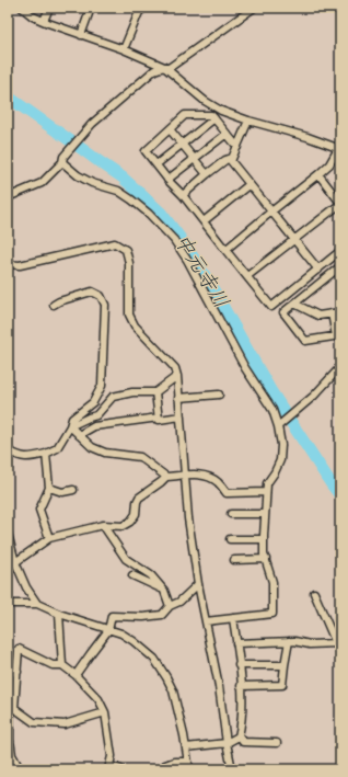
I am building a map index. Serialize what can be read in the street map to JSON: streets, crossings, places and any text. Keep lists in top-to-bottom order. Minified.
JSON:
{"water":["中元寺川"]}
